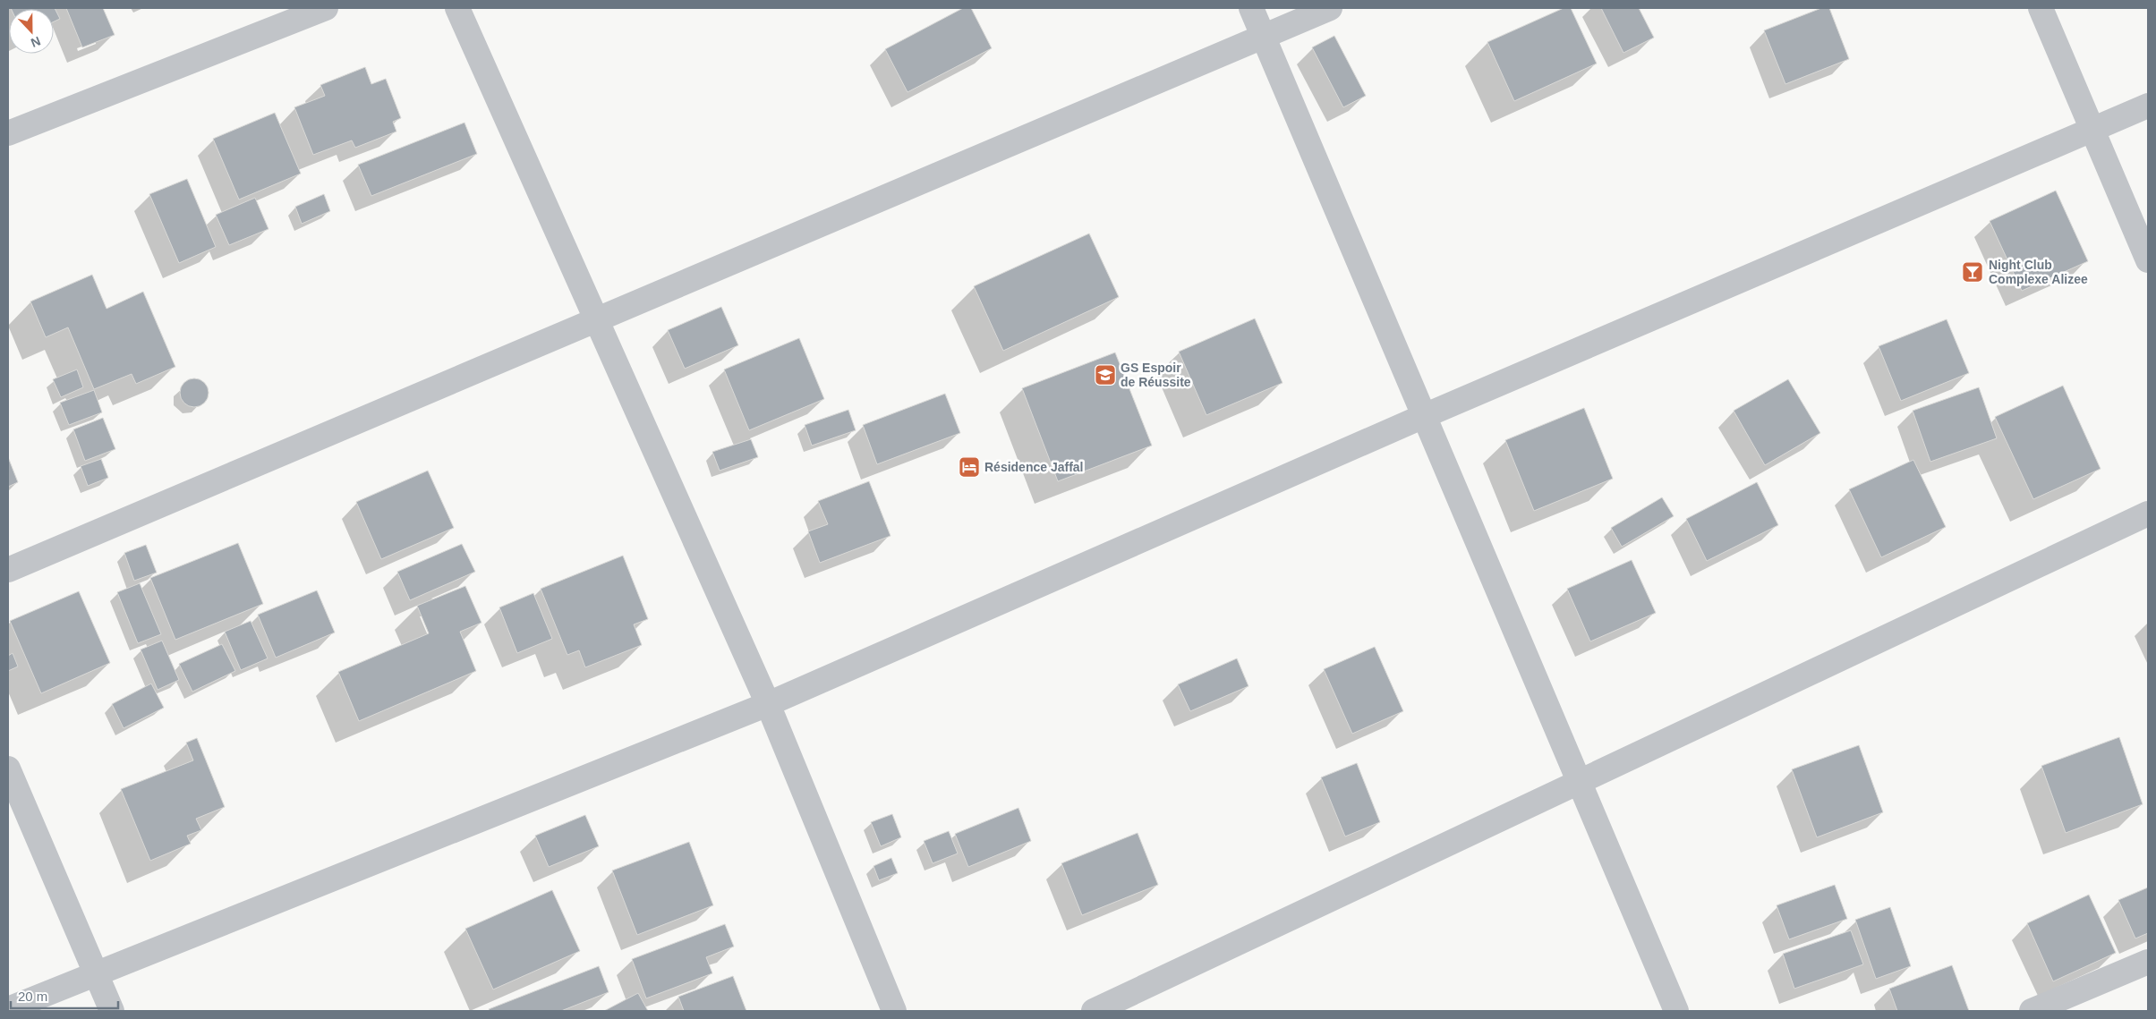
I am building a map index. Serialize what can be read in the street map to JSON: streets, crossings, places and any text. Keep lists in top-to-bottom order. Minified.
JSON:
{"places":{"bar":["Night Club Complexe Alizee"],"school or university":["GS Espoir de Réussite"],"hotel":["Résidence Jaffal"]},"scale_bar":"20 m","north":"bottom"}
